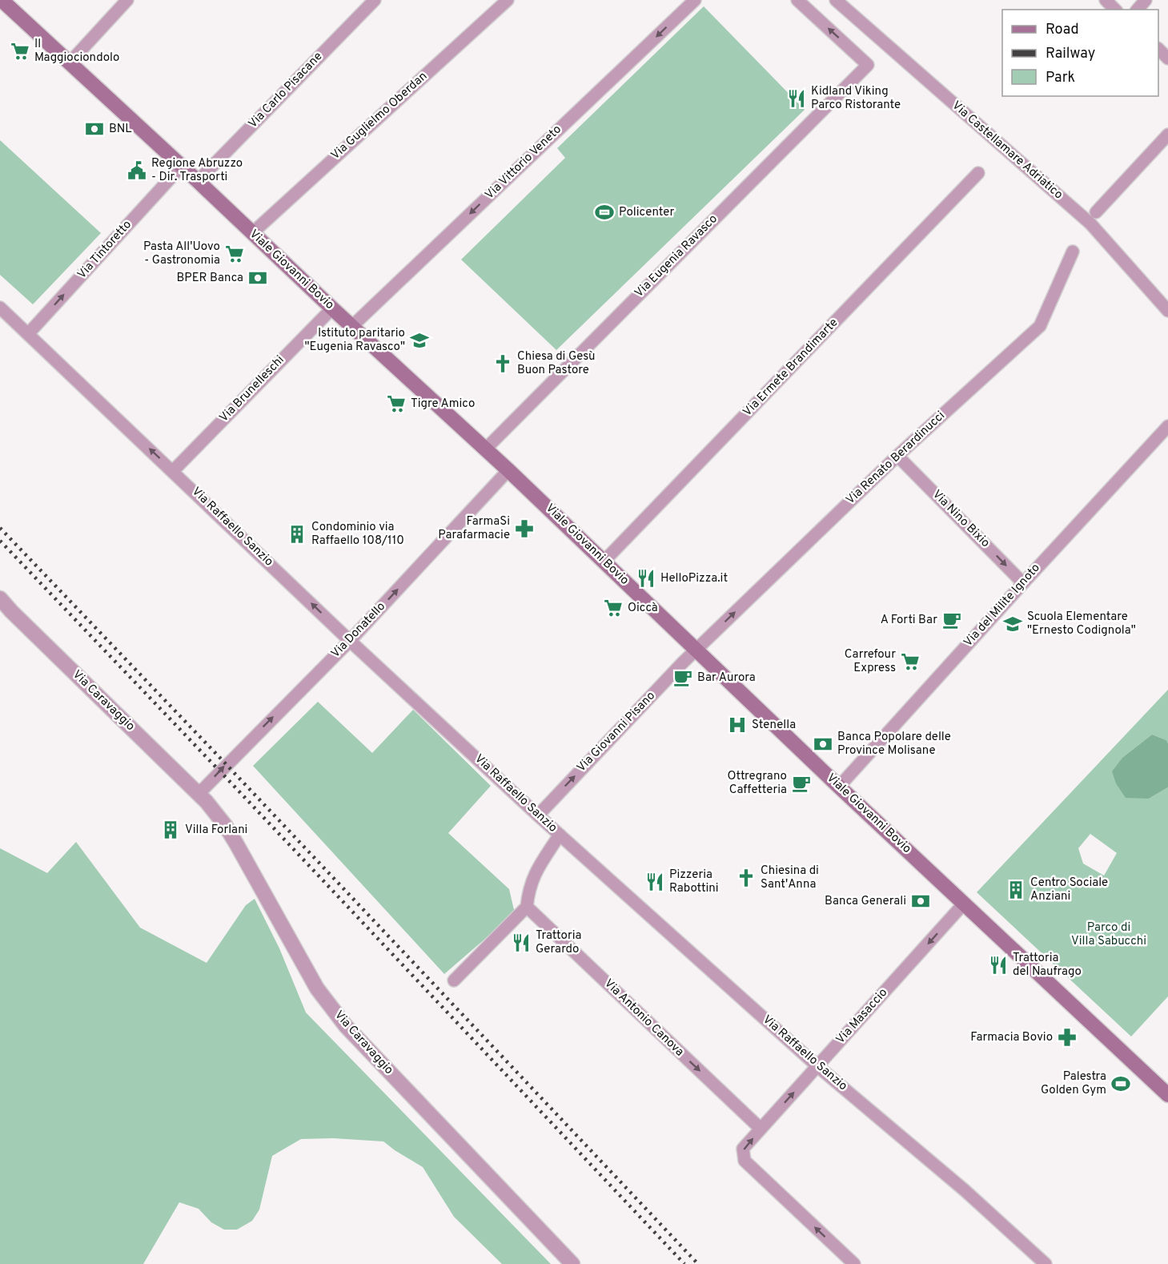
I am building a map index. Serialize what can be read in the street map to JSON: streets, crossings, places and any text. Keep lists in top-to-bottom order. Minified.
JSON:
{"streets":{"main road":["Viale Giovanni Bovio"],"street":["Via Carlo Pisacane","Via Guglielmo Oberdan","Via Castellamare Adriatico","Via Vittorio Veneto","Via Tintoretto","Via Eugenia Ravasco","Via Ermete Brandimarte","Via Brunelleschi","Via Renato Berardinucci","Via Nino Bixio","Via Raffaello Sanzio","Via del Milite Ignoto","Via Donatello","Via Caravaggio","Via Giovanni Pisano","Via Masaccio","Via Antonio Canova"]},"crossings":[["Via Carlo Pisacane","Viale Giovanni Bovio"],["Via Guglielmo Oberdan","Viale Giovanni Bovio"],["Via Vittorio Veneto","Viale Giovanni Bovio"],["Via Tintoretto","Viale Giovanni Bovio"],["Via Tintoretto","Via Raffaello Sanzio"],["Via Eugenia Ravasco","Viale Giovanni Bovio"],["Viale Giovanni Bovio","Via Ermete Brandimarte"],["Viale Giovanni Bovio","Via Brunelleschi"],["Viale Giovanni Bovio","Via Renato Berardinucci"],["Viale Giovanni Bovio","Via del Milite Ignoto"],["Viale Giovanni Bovio","Via Donatello"],["Viale Giovanni Bovio","Via Giovanni Pisano"],["Viale Giovanni Bovio","Via Masaccio"],["Via Brunelleschi","Via Raffaello Sanzio"],["Via Renato Berardinucci","Via Nino Bixio"],["Via Renato Berardinucci","Via Giovanni Pisano"],["Via Nino Bixio","Via del Milite Ignoto"],["Via Raffaello Sanzio","Via Donatello"],["Via Raffaello Sanzio","Via Giovanni Pisano"],["Via Raffaello Sanzio","Via Masaccio"],["Via Donatello","Via Caravaggio"],["Via Masaccio","Via Antonio Canova"]],"one_way":["Via Vittorio Veneto","Via Tintoretto","Via Eugenia Ravasco","Via Renato Berardinucci","Via Nino Bixio","Via Donatello","Via Giovanni Pisano","Via Antonio Canova"],"parks":["Parco di Villa Sabucchi"],"places":{"supermarket":["Il Maggiociondolo","Pasta All'Uovo - Gastronomia","Tigre Amico","Oiccà","Carrefour Express"],"restaurant":["Kidland Viking Parco Ristorante","HelloPizza.it","Pizzeria Rabottini","Trattoria Gerardo","Trattoria del Naufrago"],"bank":["BNL","BPER Banca","Banca Popolare delle Province Molisane","Banca Generali"],"public building":["Regione Abruzzo - Dir. Trasporti"],"sports":["Policenter","Palestra Golden Gym"],"school or university":["Istituto paritario \"Eugenia Ravasco\"","Scuola Elementare \"Ernesto Codignola\""],"church":["Chiesa di Gesù Buon Pastore","Chiesina di Sant'Anna"],"pharmacy":["FarmaSi Parafarmacie","Farmacia Bovio"],"building":["Condominio via Raffaello 108/110","Villa Forlani","Centro Sociale Anziani"],"cafe":["A Forti Bar","Bar Aurora","Ottregrano Caffetteria"],"hospital":["Stenella"]},"legend":["Road","Railway","Park"]}
